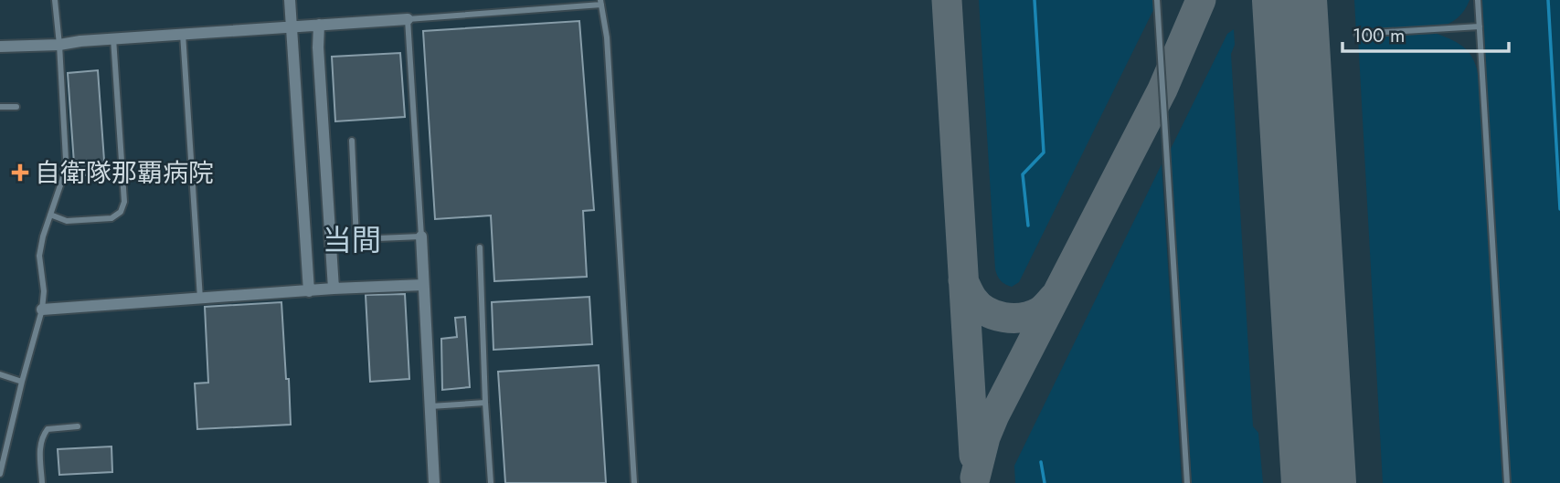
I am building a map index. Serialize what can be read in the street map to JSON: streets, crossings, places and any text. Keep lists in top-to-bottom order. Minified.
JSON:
{"districts":["当間"],"places":{"health":["自衛隊那覇病院"]},"scale_bar":"100 m"}
